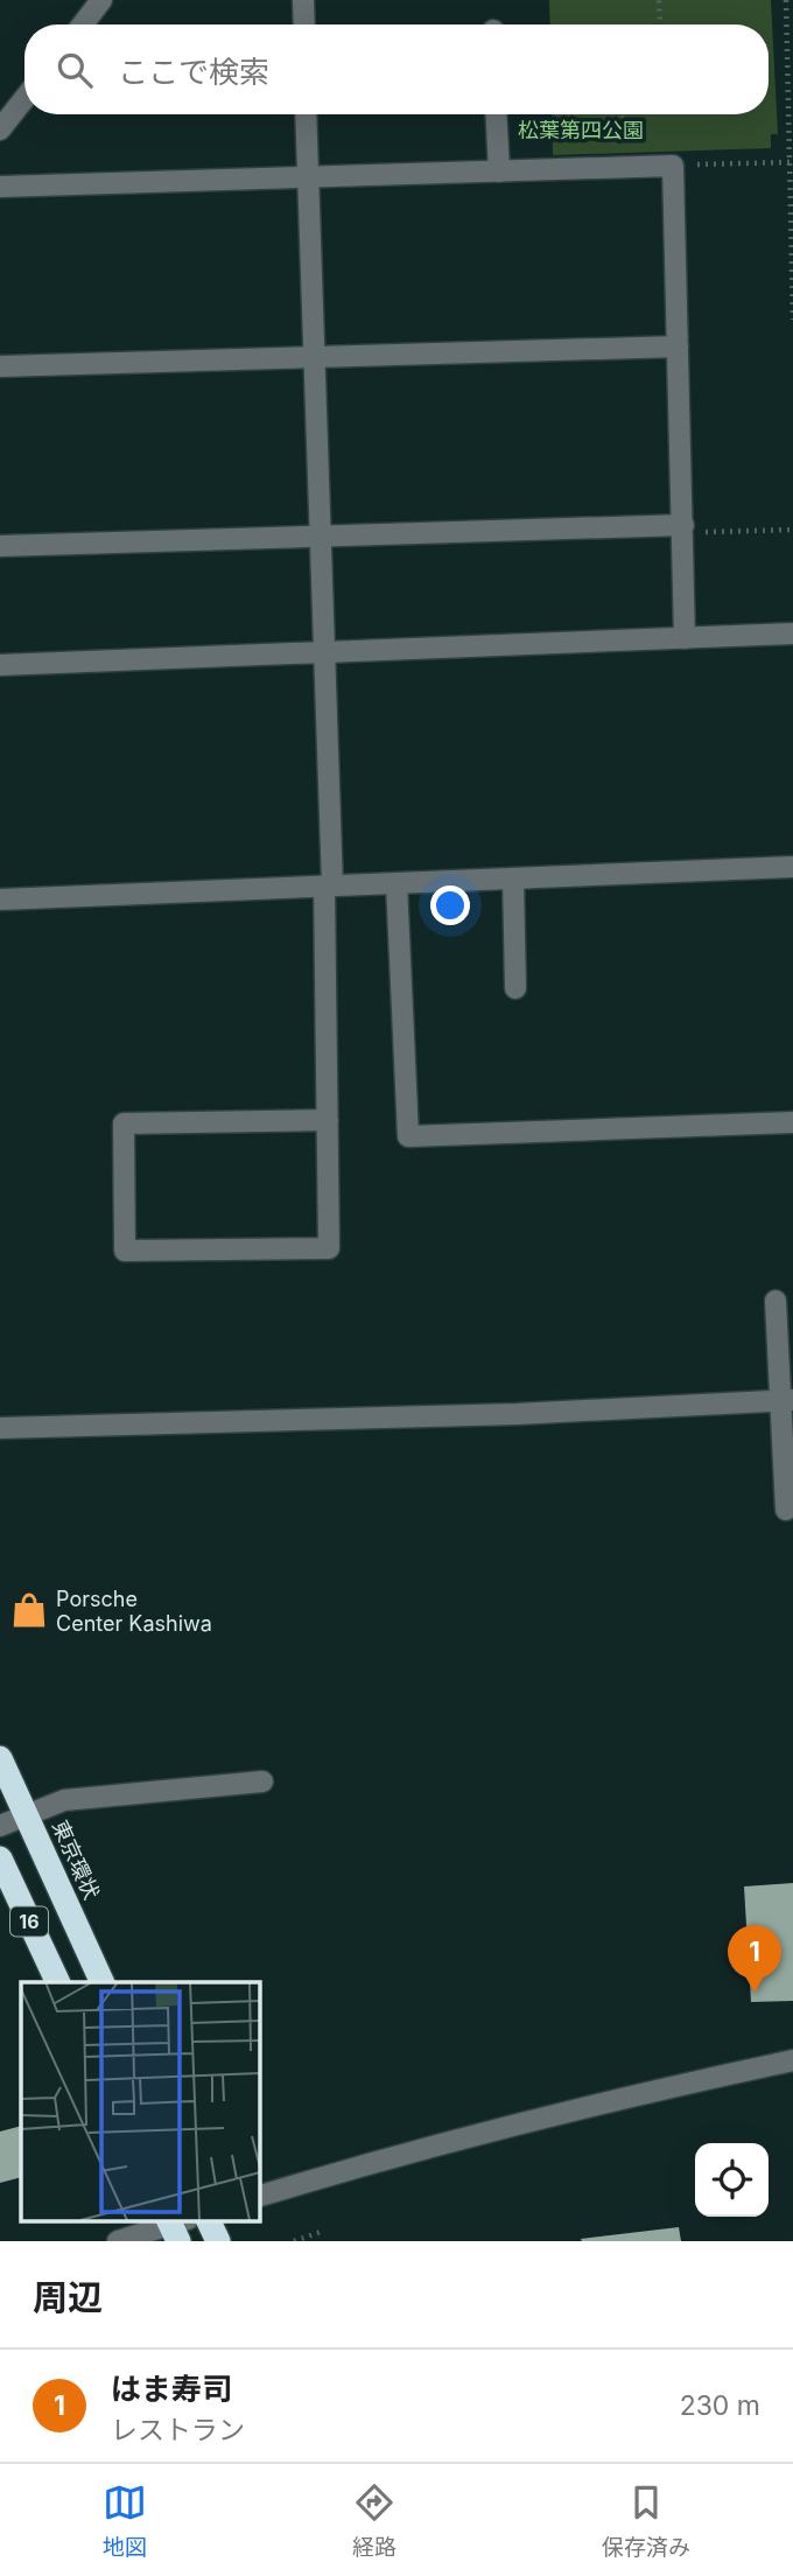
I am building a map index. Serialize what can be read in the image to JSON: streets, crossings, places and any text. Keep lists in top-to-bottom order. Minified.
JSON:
{"streets":{"highway":["東京環状","16"]},"parks":["松葉第四公園"],"places":{"shop":["Porsche Center Kashiwa"]},"page":{"search":"ここで検索","pins":"1","heading":"周辺","list":[{"mark":"1","name":"はま寿司","note":"レストラン","value":"230 m"}],"nav":["地図","経路","保存済み"]}}
